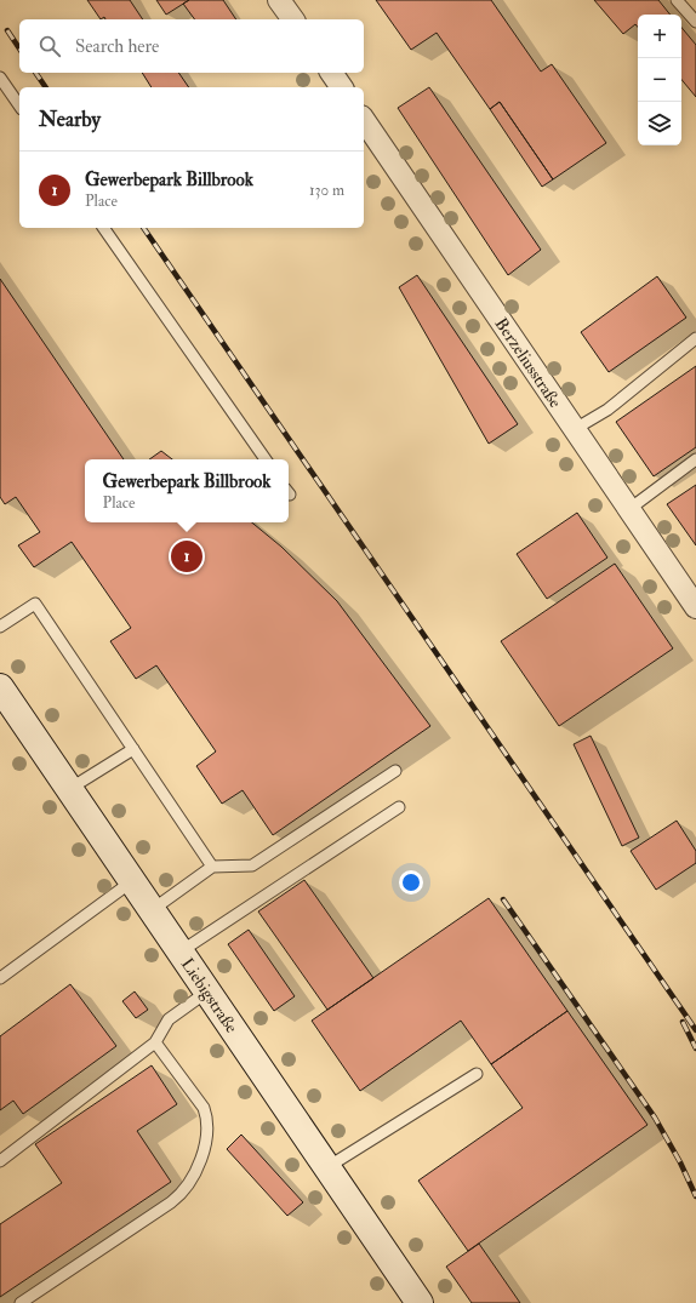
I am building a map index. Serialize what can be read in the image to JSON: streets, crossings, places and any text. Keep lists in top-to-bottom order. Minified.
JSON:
{"streets":{"main road":["Liebigstraße"],"street":["Berzeliusstraße"]},"page":{"map_buttons":["+","−"],"search":"Search here","heading":"Nearby","list":[{"mark":"1","name":"Gewerbepark Billbrook","note":"Place","value":"130 m"}],"popup":["Gewerbepark Billbrook","Place"],"pins":"1"}}
